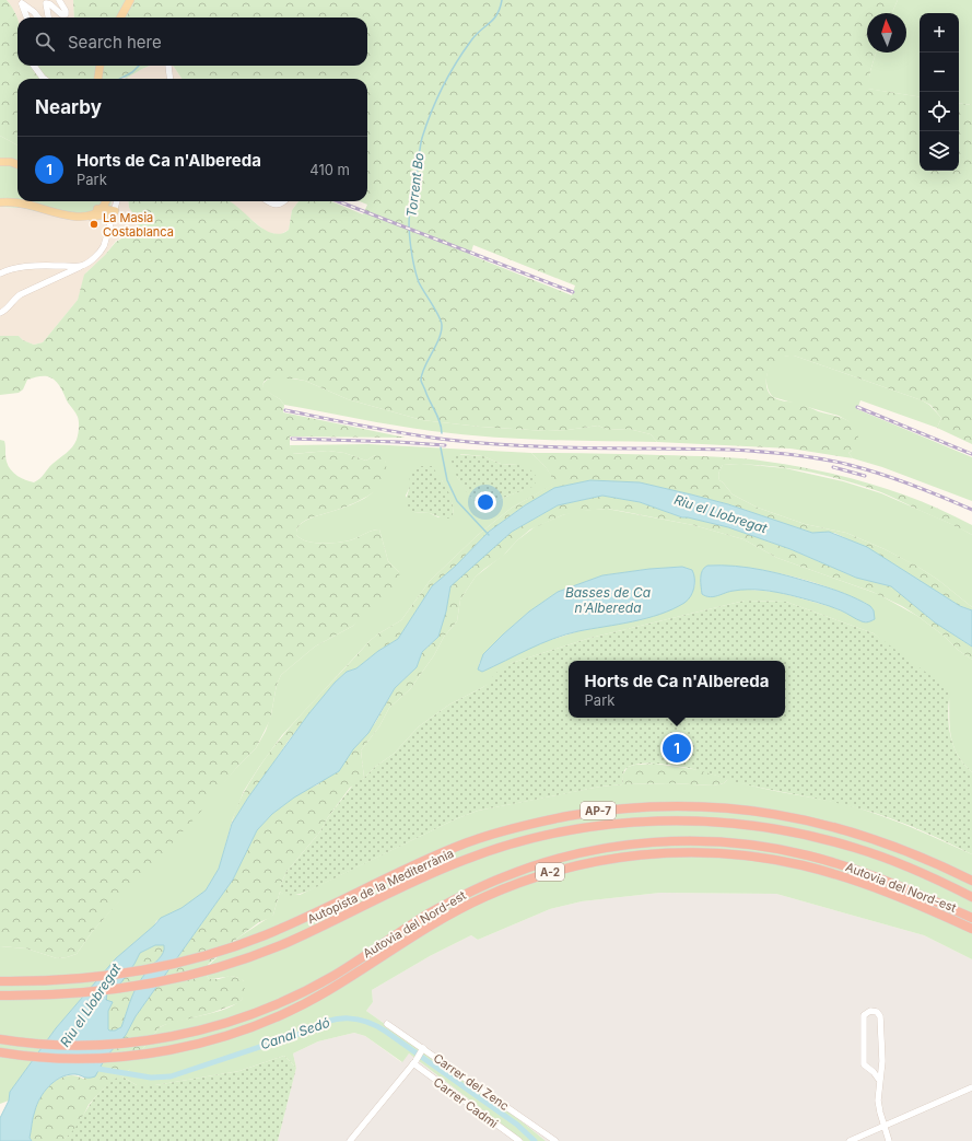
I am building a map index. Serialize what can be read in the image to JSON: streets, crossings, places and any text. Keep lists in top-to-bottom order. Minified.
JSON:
{"streets":{"highway":["AP-7","A-2","Autopista de la Mediterrània","Autovia del Nord-est"],"street":["Carrer del Zenc","Carrer Cadmi"]},"water":["Torrent Bo","Riu el Llobregat","Basses de Ca n'Albereda","Canal Sedó"],"places":["La Masia Costablanca"],"north":"top","page":{"map_buttons":["+","−"],"search":"Search here","heading":"Nearby","list":[{"mark":"1","name":"Horts de Ca n'Albereda","note":"Park","value":"410 m"}],"popup":["Horts de Ca n'Albereda","Park"],"pins":"1"}}
